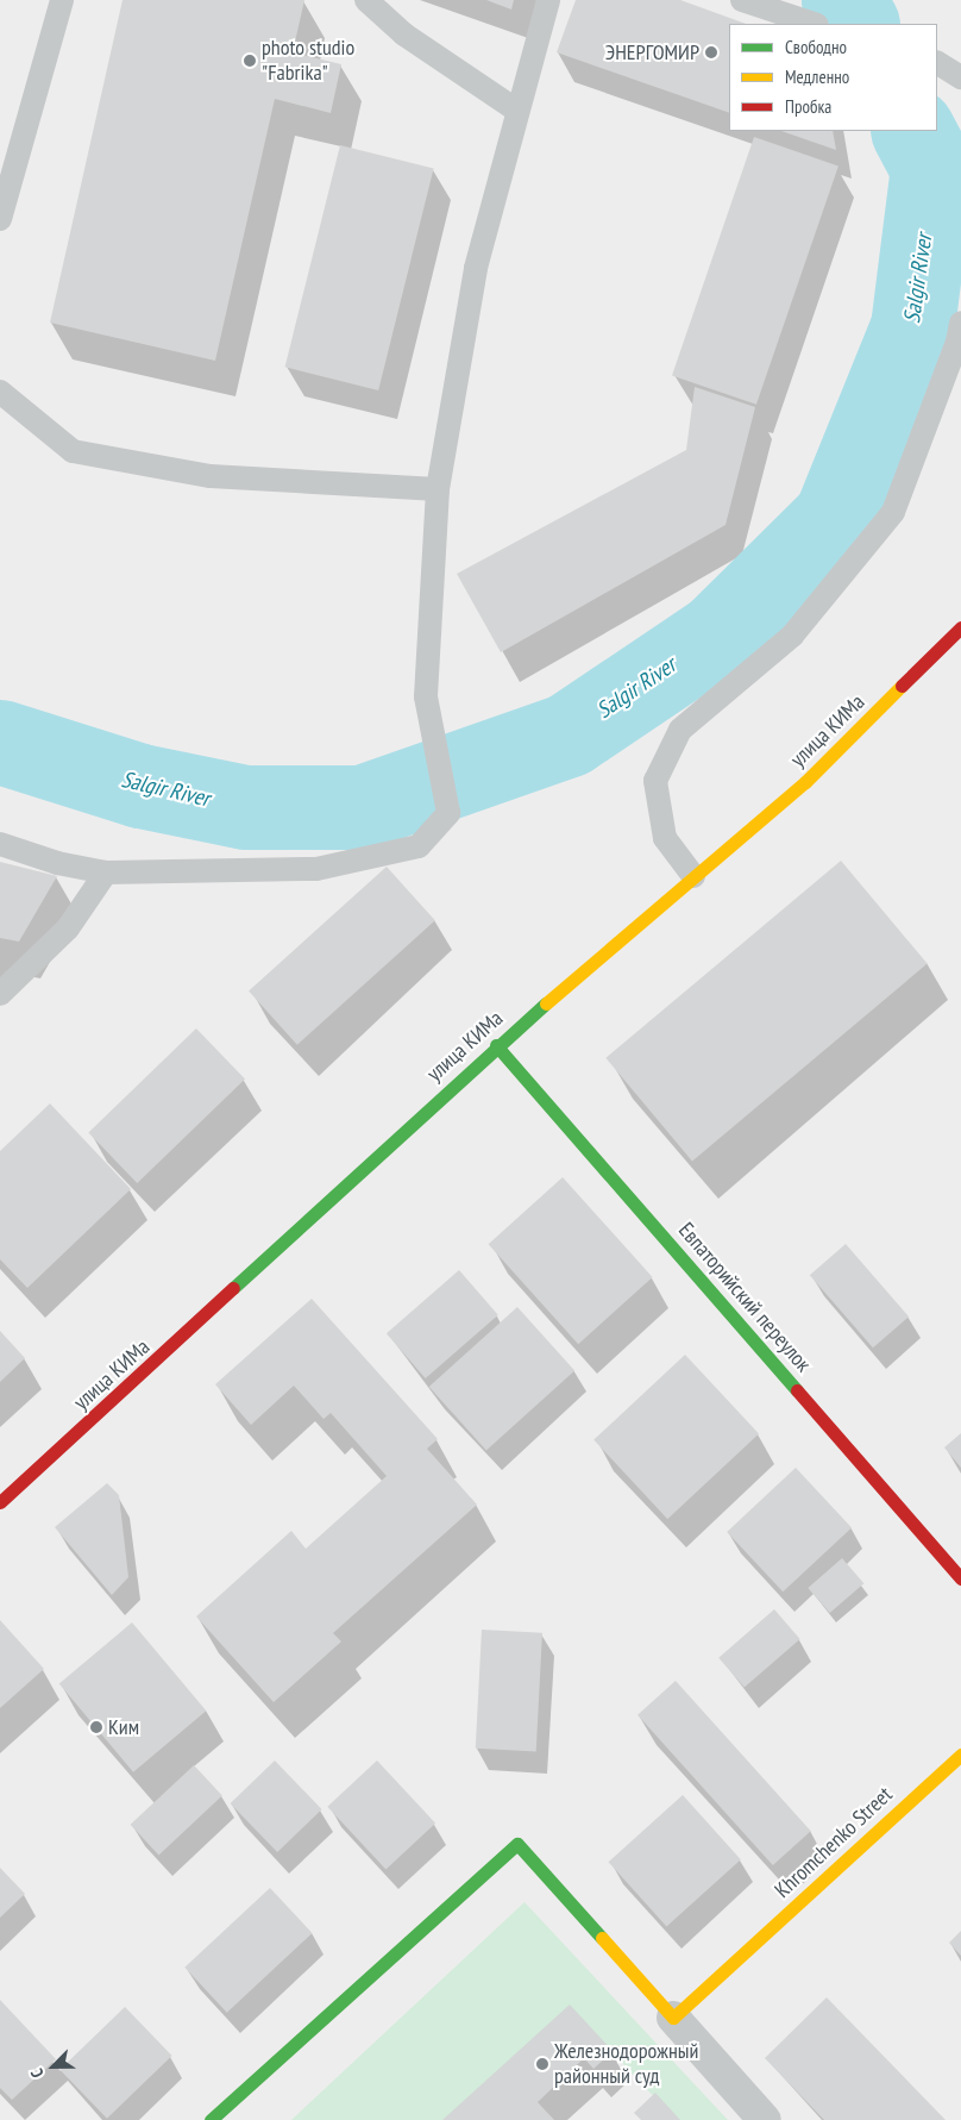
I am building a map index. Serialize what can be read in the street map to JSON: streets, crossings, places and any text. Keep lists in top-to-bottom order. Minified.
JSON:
{"streets":{"street":["улица КИМа","Евпаторийский переулок","Khromchenko Street"]},"crossings":[["улица КИМа","Евпаторийский переулок"]],"water":["Salgir River"],"places":["ЭНЕРГОМИР","photo studio \"Fabrika\"","Ким","Железнодорожный районный суд"],"legend":["Свободно","Медленно","Пробка"],"north":"bottom left"}
